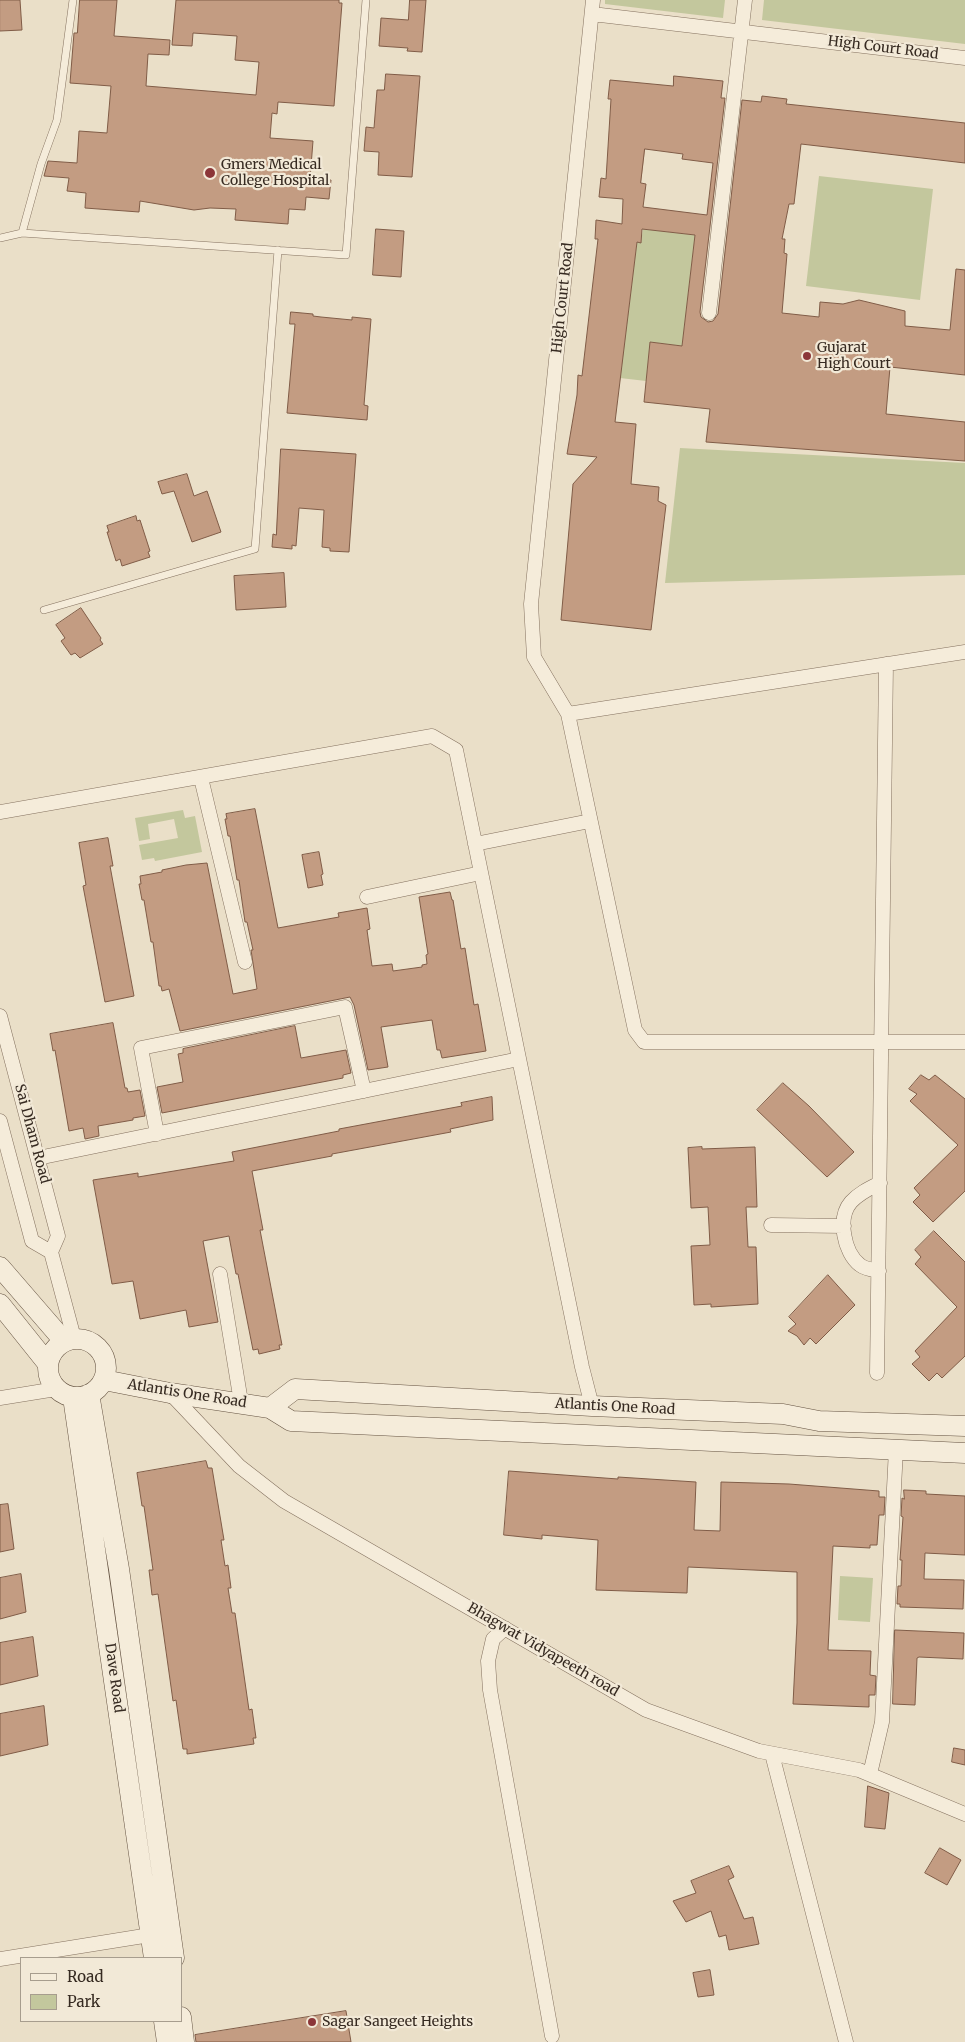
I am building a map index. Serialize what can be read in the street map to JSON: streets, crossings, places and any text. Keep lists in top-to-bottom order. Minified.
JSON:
{"streets":{"street":["High Court Road","Sai Dham Road","Atlantis One Road","Bhagwat Vidyapeeth road","Dave Road"]},"crossings":[["Sai Dham Road","Atlantis One Road"],["Sai Dham Road","Dave Road"],["Atlantis One Road","Bhagwat Vidyapeeth road"],["Atlantis One Road","Dave Road"]],"places":["Gmers Medical College Hospital","Gujarat High Court","Sagar Sangeet Heights"],"legend":["Road","Park"]}
